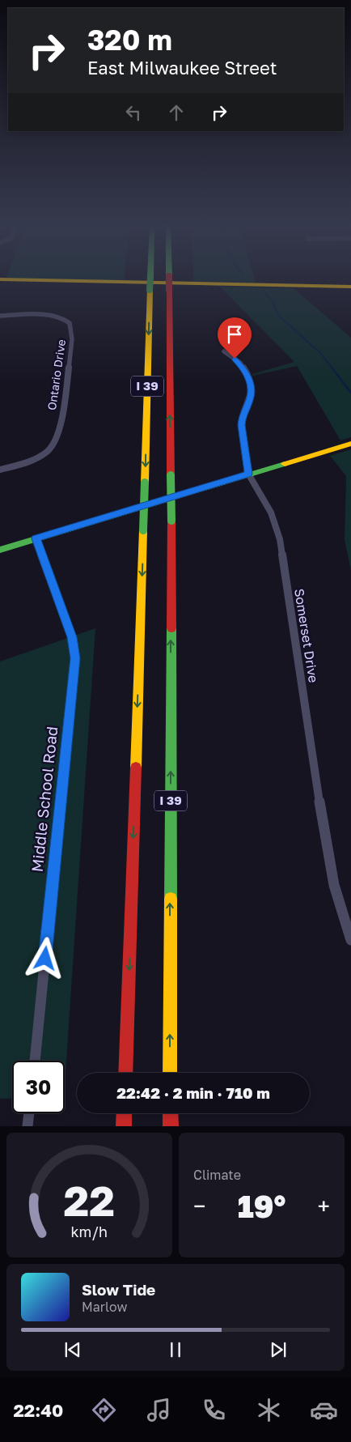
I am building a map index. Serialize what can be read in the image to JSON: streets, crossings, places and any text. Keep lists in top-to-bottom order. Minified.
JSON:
{"streets":{"main road":["I 39"],"street":["Ontario Drive","Somerset Drive","Middle School Road"]},"page":{"turn":["320 m","East Milwaukee Street"],"limit":"30","trip":"22:42 · 2 min · 710 m","tile":"Climate","heat":["−","19°","+"],"song":["Slow Tide","Marlow"],"tabs":"22:40","gauge":["22","km/h"]}}
